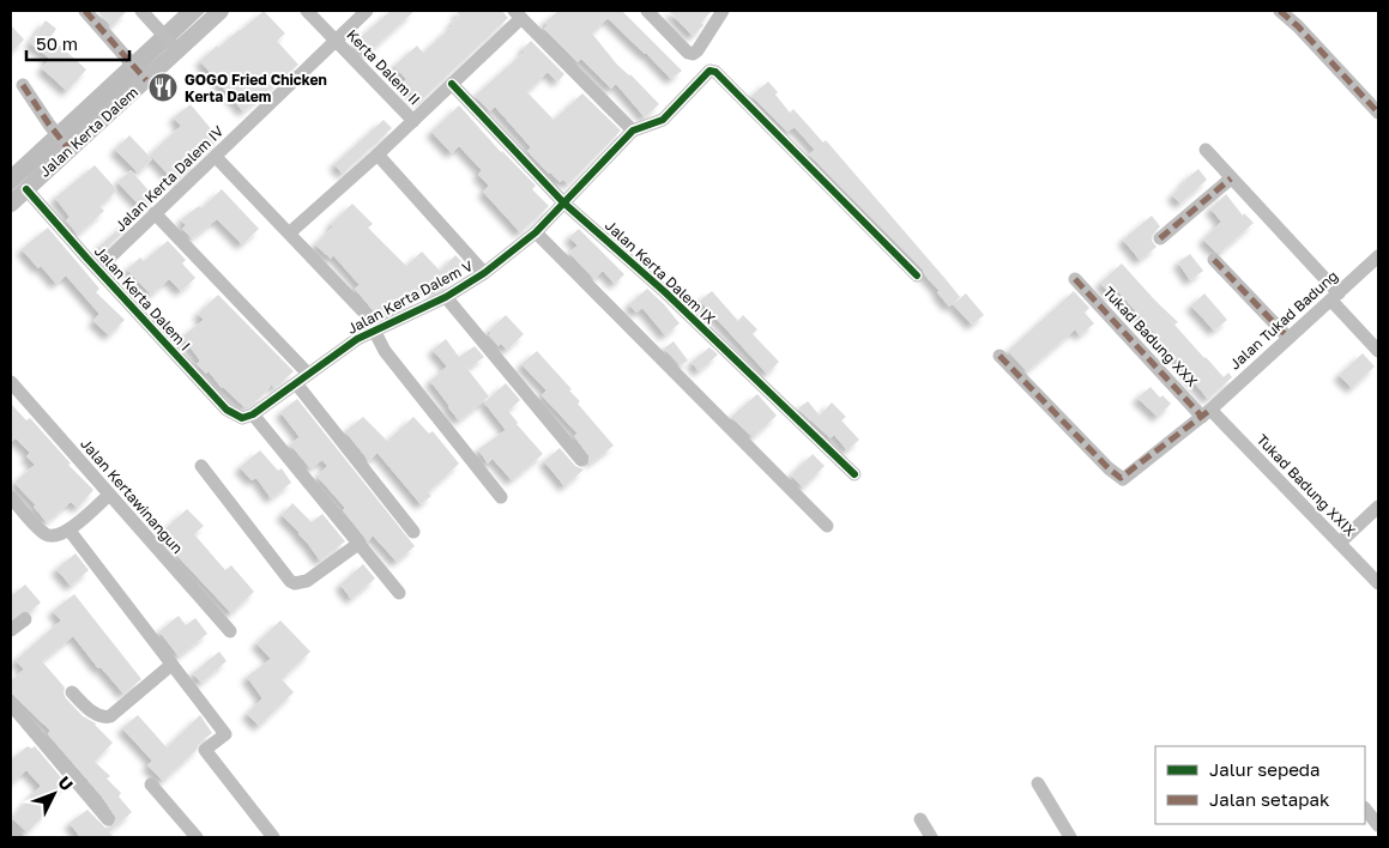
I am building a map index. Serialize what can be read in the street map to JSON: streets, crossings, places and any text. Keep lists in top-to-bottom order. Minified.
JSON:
{"streets":{"street":["Kerta Dalem II","Jalan Kerta Dalem","Jalan Kerta Dalem IV","Jalan Kerta Dalem IX","Jalan Kerta Dalem V","Jalan Kerta Dalem I","Jalan Tukad Badung","Tukad Badung XXX","Tukad Badung XXIX","Jalan Kertawinangun"]},"crossings":[["Kerta Dalem II","Jalan Kerta Dalem IV"],["Jalan Kerta Dalem","Jalan Kerta Dalem I"],["Jalan Kerta Dalem IV","Jalan Kerta Dalem I"],["Jalan Kerta Dalem IX","Jalan Kerta Dalem V"],["Jalan Kerta Dalem V","Jalan Kerta Dalem I"],["Jalan Tukad Badung","Tukad Badung XXX"],["Jalan Tukad Badung","Tukad Badung XXIX"],["Tukad Badung XXX","Tukad Badung XXIX"]],"places":{"restaurant":["GOGO Fried Chicken Kerta Dalem"]},"legend":["Jalur sepeda","Jalan setapak"],"scale_bar":"50 m","north":"top right"}
